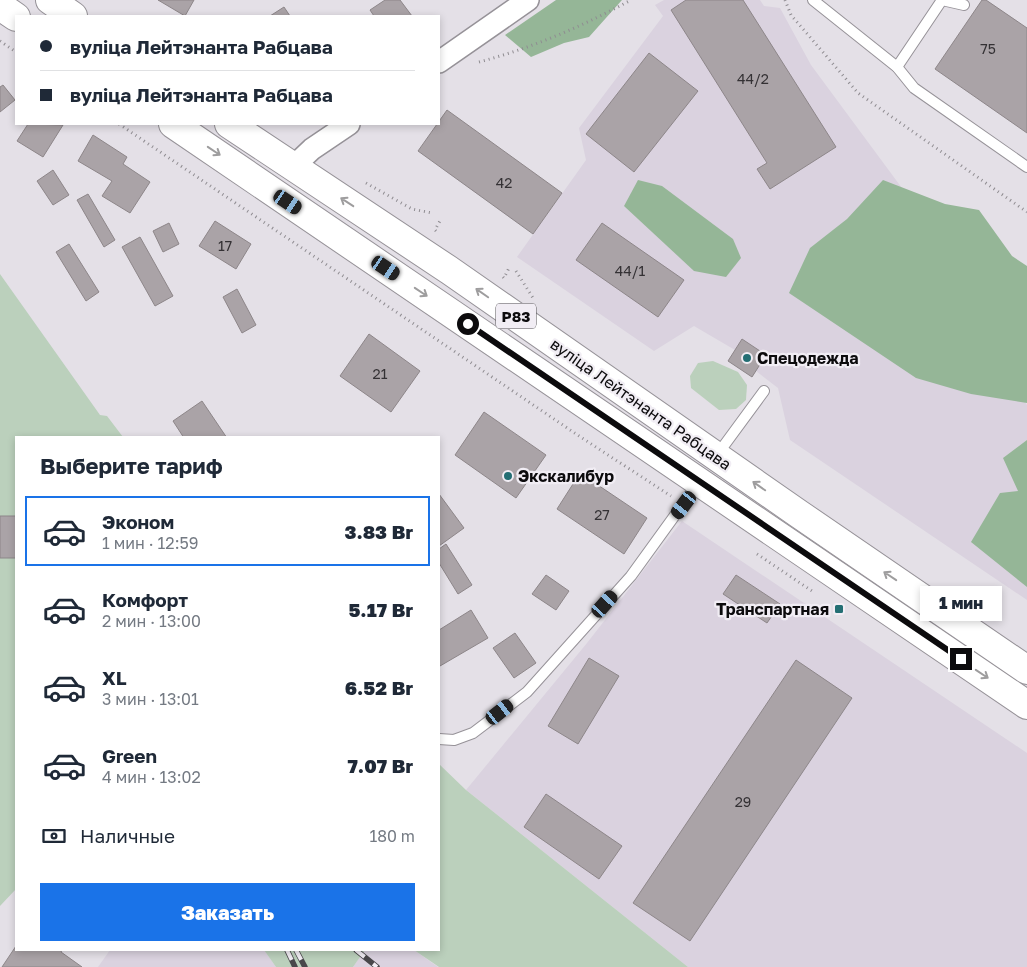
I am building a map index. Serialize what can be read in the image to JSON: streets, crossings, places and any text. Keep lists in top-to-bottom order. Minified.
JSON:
{"streets":{"highway":["Р83","вуліца Лейтэнанта Рабцава"]},"places":{"other":["Спецодежда","Экскалибур"],"transit":["Транспартная"]},"house_numbers":["75","44/2","42","17","44/1","21","27","29"],"page":{"banner":["вуліца Лейтэнанта Рабцава","вуліца Лейтэнанта Рабцава"],"heading":"Выберите тариф","list":[{"name":"Эконом","note":"1 мин · 12:59","value":"3.83 Br"},{"name":"Комфорт","note":"2 мин · 13:00","value":"5.17 Br"},{"name":"XL","note":"3 мин · 13:01","value":"6.52 Br"},{"name":"Green","note":"4 мин · 13:02","value":"7.07 Br"}],"bubble":"1 мин","pay":["Наличные","180 m"],"buttons":"Заказать"}}
